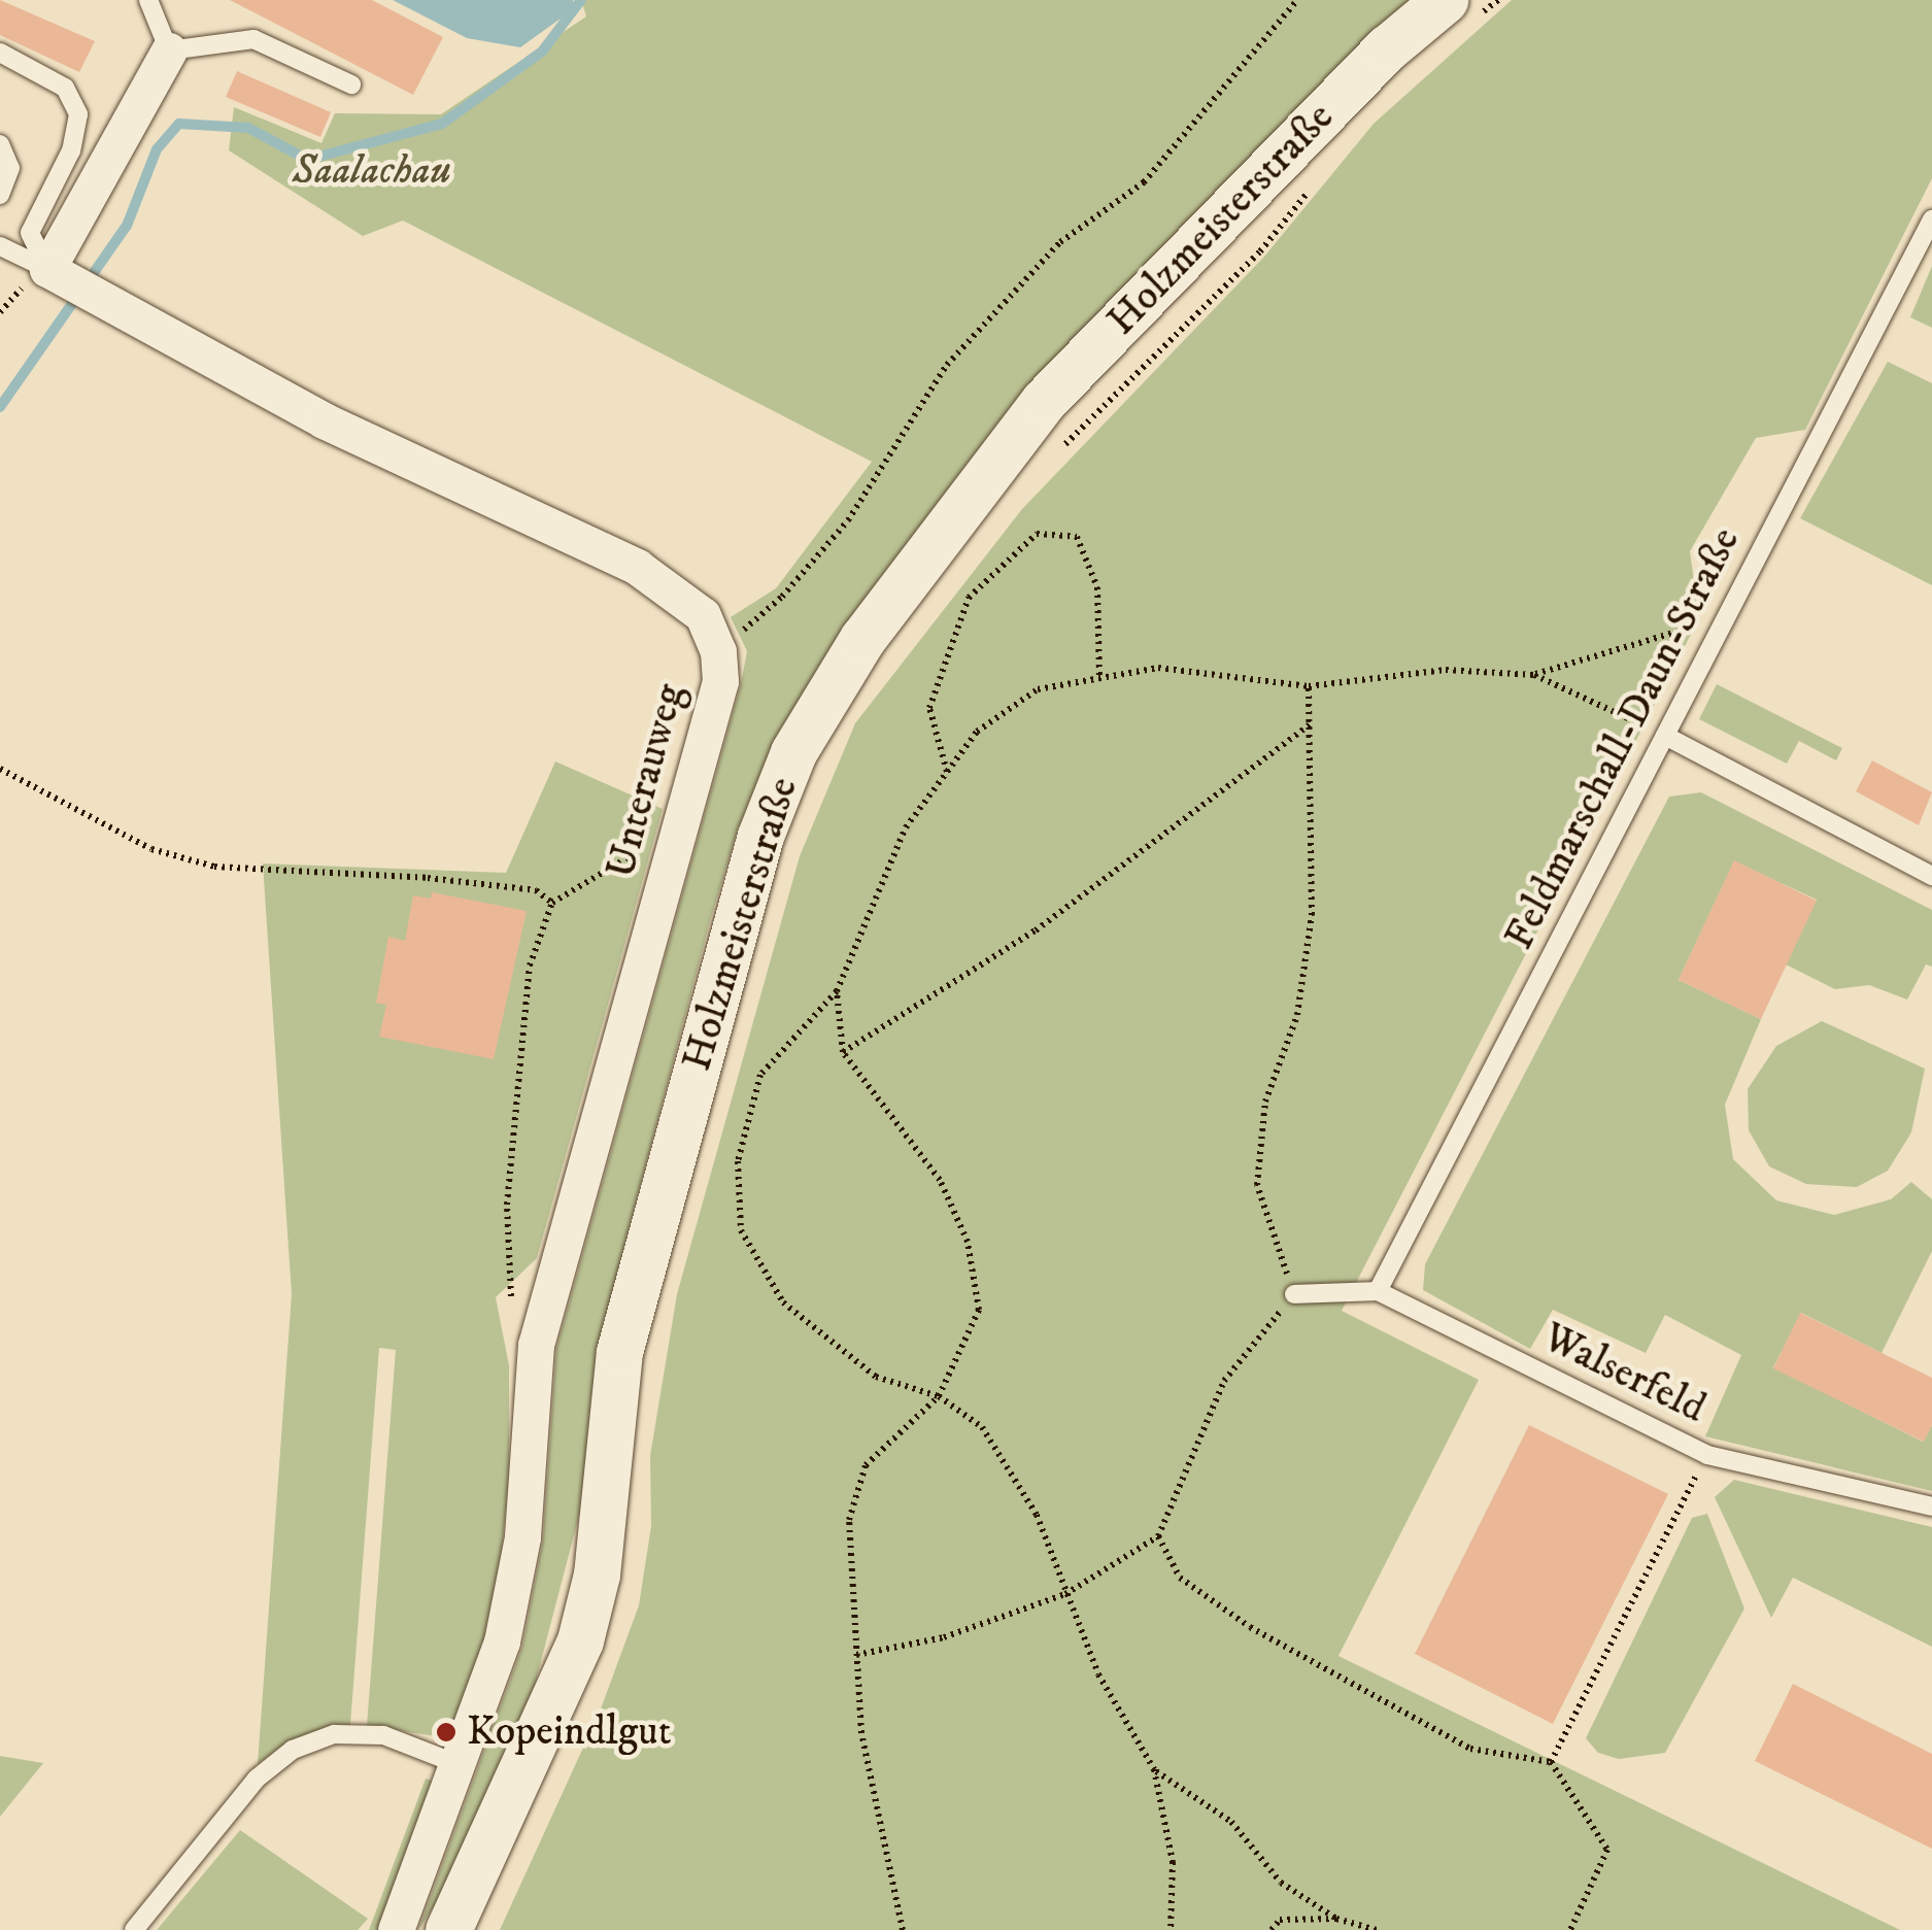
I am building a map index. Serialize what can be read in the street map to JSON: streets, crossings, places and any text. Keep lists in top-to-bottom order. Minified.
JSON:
{"streets":{"street":["Holzmeisterstraße","Unterauweg"],"lane":["Feldmarschall-Daun-Straße","Walserfeld"]},"crossings":[["Feldmarschall-Daun-Straße","Walserfeld"]],"parks":["Saalachau"],"places":["Kopeindlgut"]}
